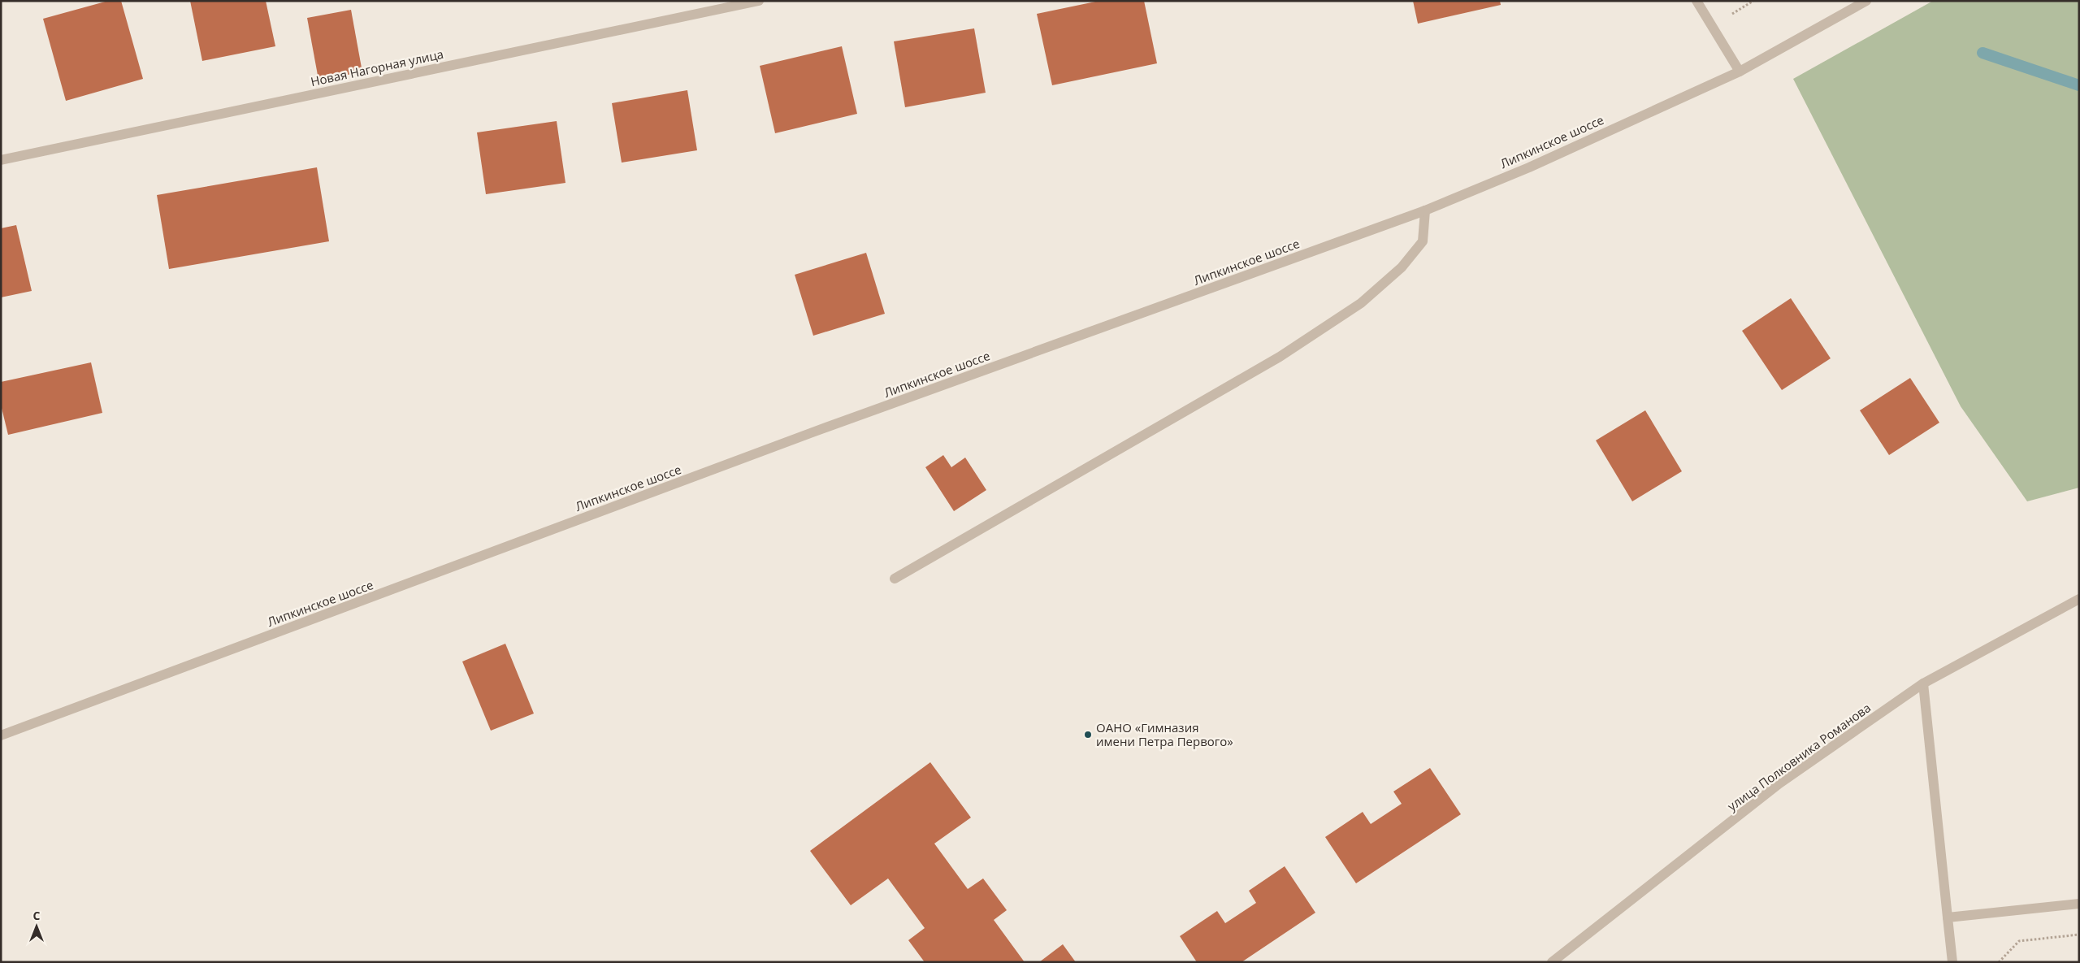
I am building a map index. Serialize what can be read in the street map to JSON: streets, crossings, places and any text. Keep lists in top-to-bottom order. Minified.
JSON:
{"streets":{"street":["Новая Нагорная улица","Липкинское шоссе","улица Полковника Романова"]},"places":["ОАНО «Гимназия имени Петра Первого»"],"north":"top"}
